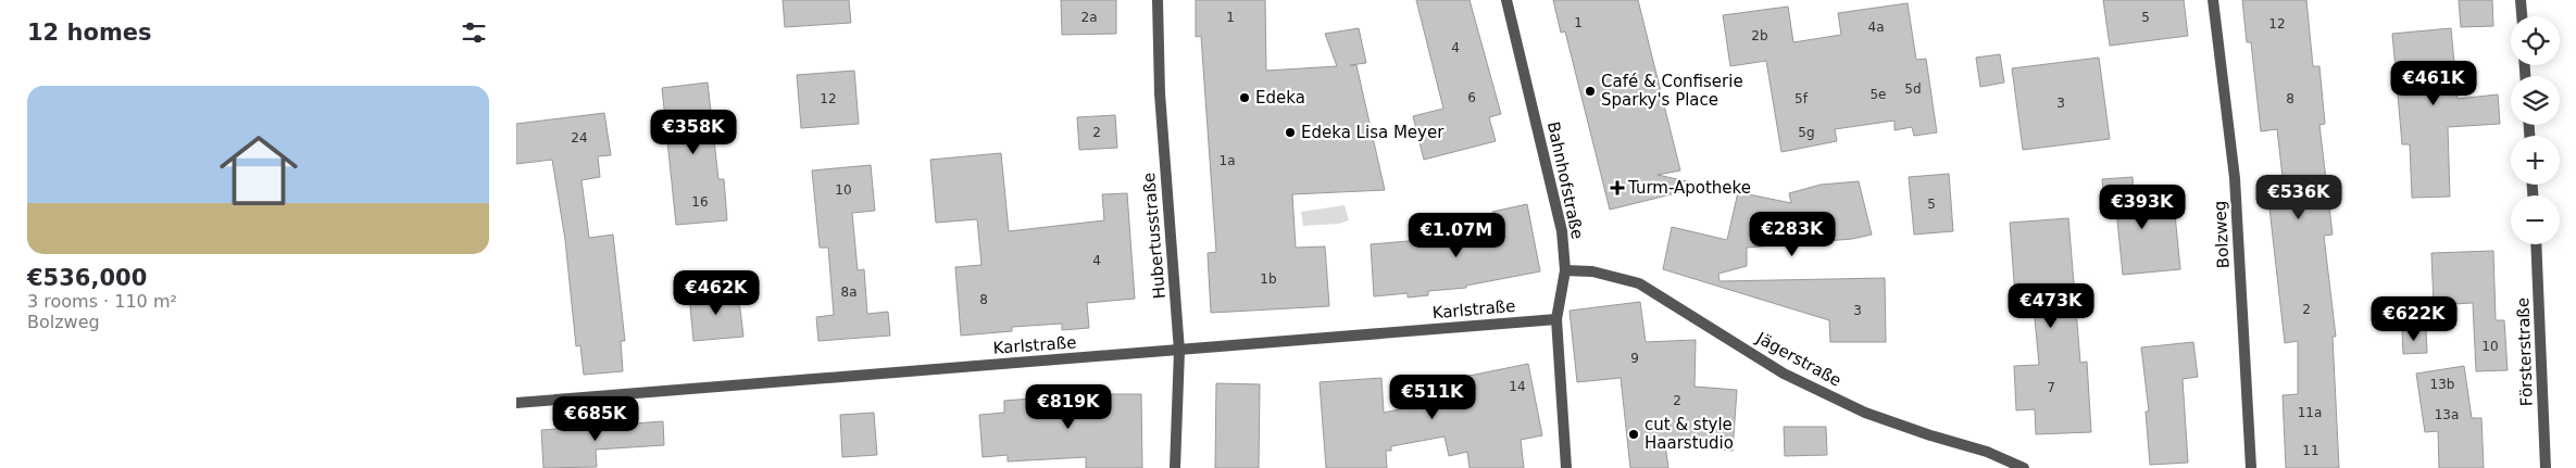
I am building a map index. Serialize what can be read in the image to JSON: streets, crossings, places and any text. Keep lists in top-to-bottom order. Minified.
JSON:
{"streets":{"street":["Bahnhofstraße","Bolzweg","Hubertusstraße","Karlstraße","Försterstraße","Jägerstraße"]},"crossings":[["Bahnhofstraße","Karlstraße"],["Bahnhofstraße","Jägerstraße"],["Hubertusstraße","Karlstraße"]],"places":{"other":["Café & Confiserie Sparky's Place","Edeka","Edeka Lisa Meyer","cut & style Haarstudio"],"health":["Turm-Apotheke"]},"house_numbers":["2a","1","5","1","12","4a","2b","4","5d","5e","6","12","5f","8","3","2","5g","24","1a","10","16","5","4","1b","8a","8","2","3","10","9","13b","14","7","2","11a","13a","11"],"page":{"heading":"12 homes","map_buttons":["+","−"],"price":["€461K","€358K","€536K","€393K","€283K","€1.07M","€462K","€473K","€622K","€511K","€819K","€685K"],"list":[{"name":"€536,000","note":"3 rooms · 110 m² · Bolzweg"}]}}
